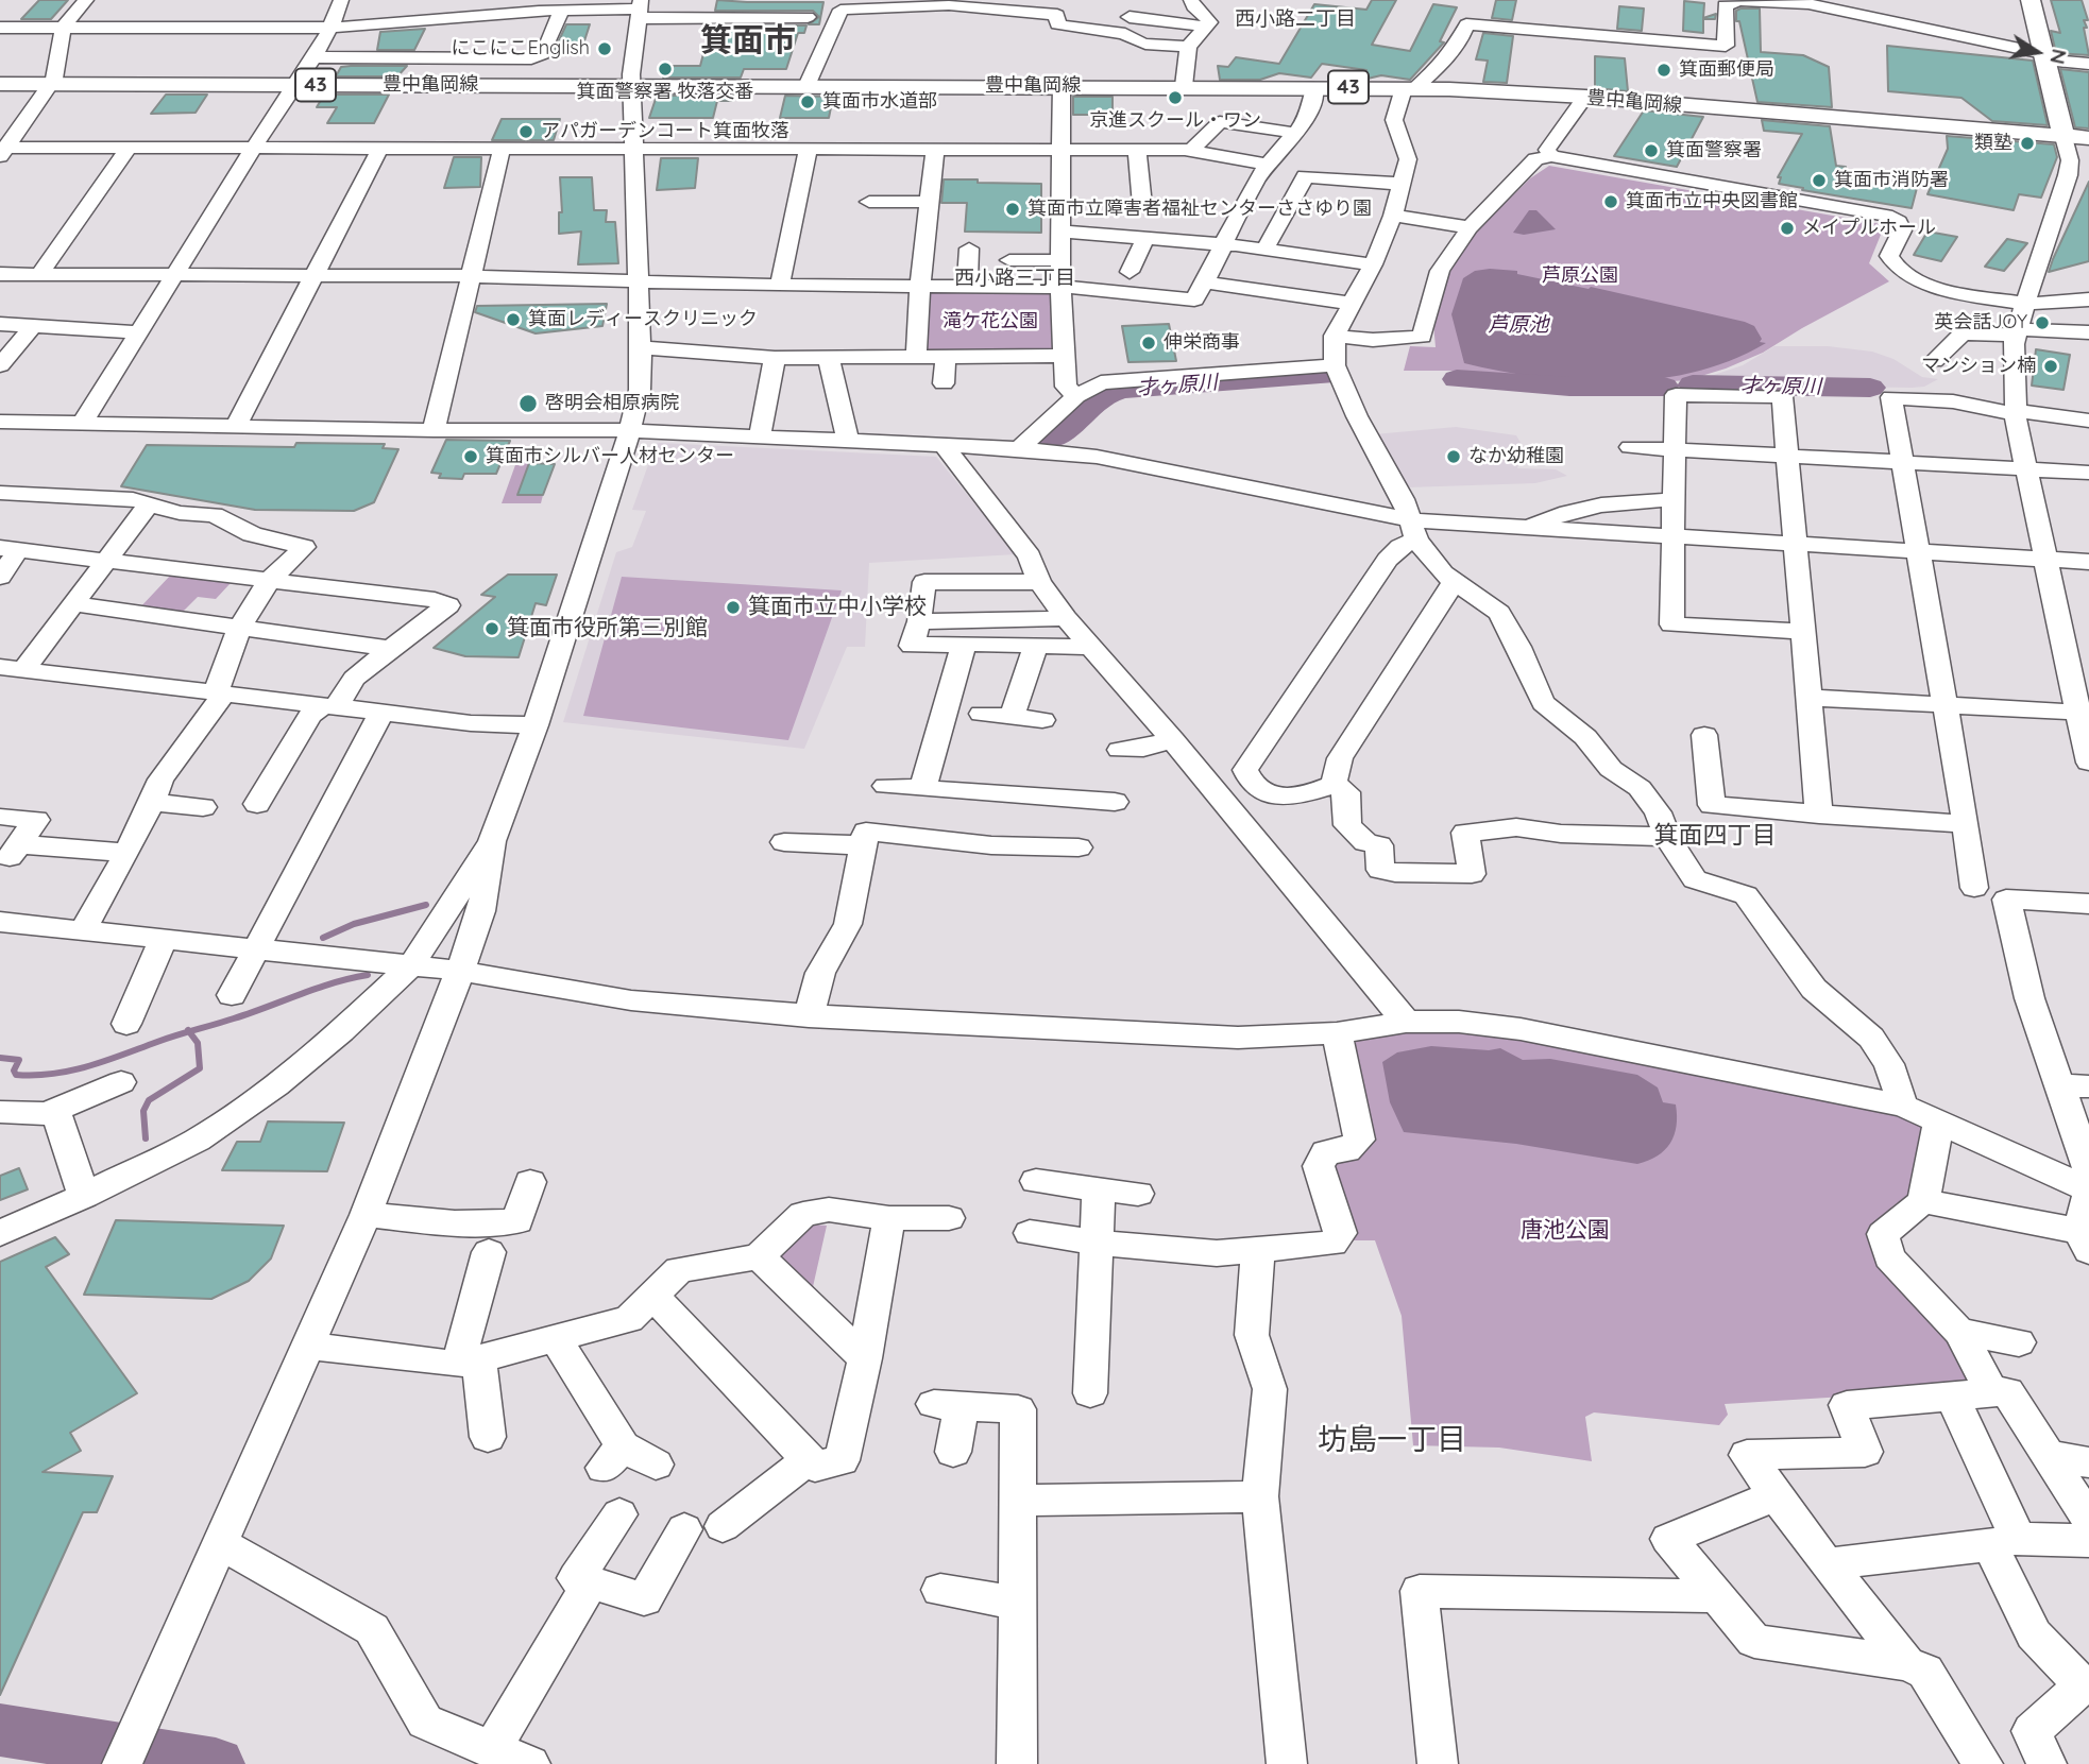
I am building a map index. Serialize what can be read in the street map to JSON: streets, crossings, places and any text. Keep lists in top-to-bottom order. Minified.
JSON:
{"streets":{"main road":["43","豊中亀岡線"]},"districts":["西小路二丁目","箕面市","西小路三丁目","箕面四丁目","坊島一丁目"],"water":["芦原池","才ヶ原川"],"parks":["芦原公園","滝ケ花公園","唐池公園"],"places":["にこにこEnglish","箕面警察署 牧落交番","箕面郵便局","京進スクール・ワン","箕面市水道部","アパガーデンコート箕面牧落","類塾","箕面警察署","箕面市消防署","箕面市立中央図書館","箕面市立障害者福祉センターささゆり園","メイプルホール","箕面レディースクリニック","英会話JOY","伸栄商事","マンション楠","啓明会相原病院","箕面市シルバー人材センター","なか幼稚園","箕面市立中小学校","箕面市役所第三別館"],"north":"right"}
